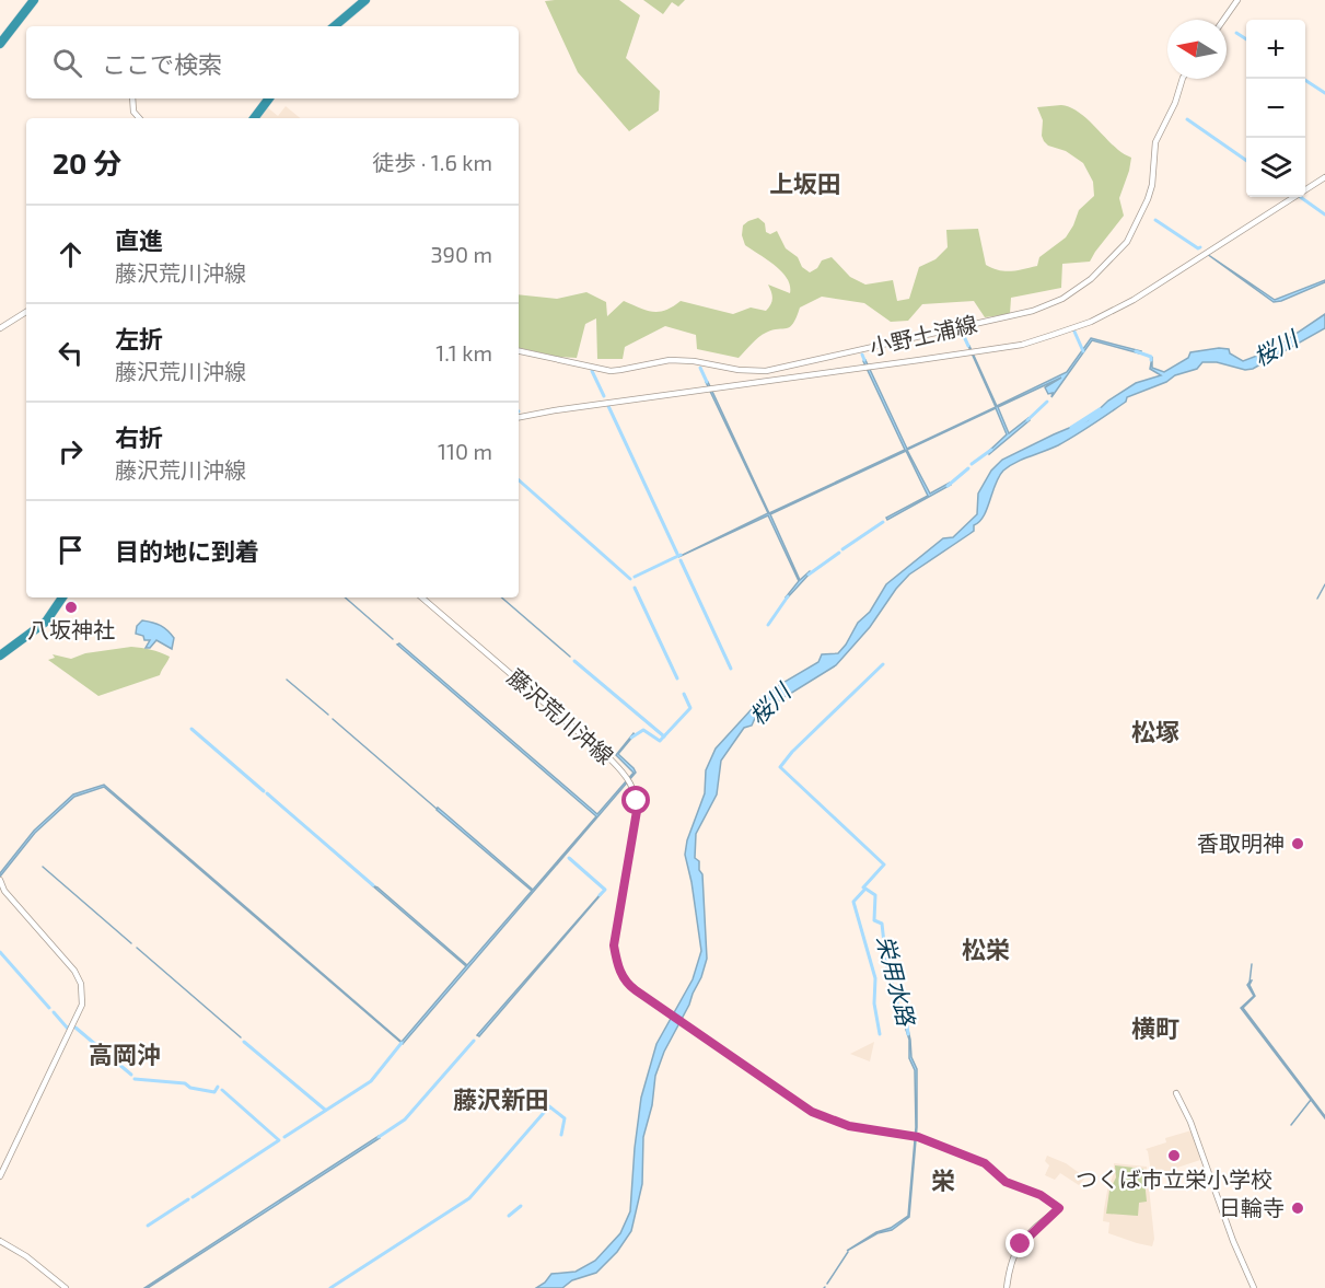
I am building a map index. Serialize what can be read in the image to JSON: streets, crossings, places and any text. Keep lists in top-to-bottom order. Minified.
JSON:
{"streets":{"main road":["小野土浦線","藤沢荒川沖線"]},"districts":["上坂田","松塚","松栄","横町","高岡沖","藤沢新田","栄"],"water":["桜川","栄用水路"],"places":["八坂神社","香取明神","つくば市立栄小学校","日輪寺"],"north":"left","page":{"map_buttons":["+","−"],"search":"ここで検索","heading":["20 分","徒歩 · 1.6 km"],"list":[["直進","藤沢荒川沖線","390 m"],["左折","藤沢荒川沖線","1.1 km"],["右折","藤沢荒川沖線","110 m"],"目的地に到着"]}}
